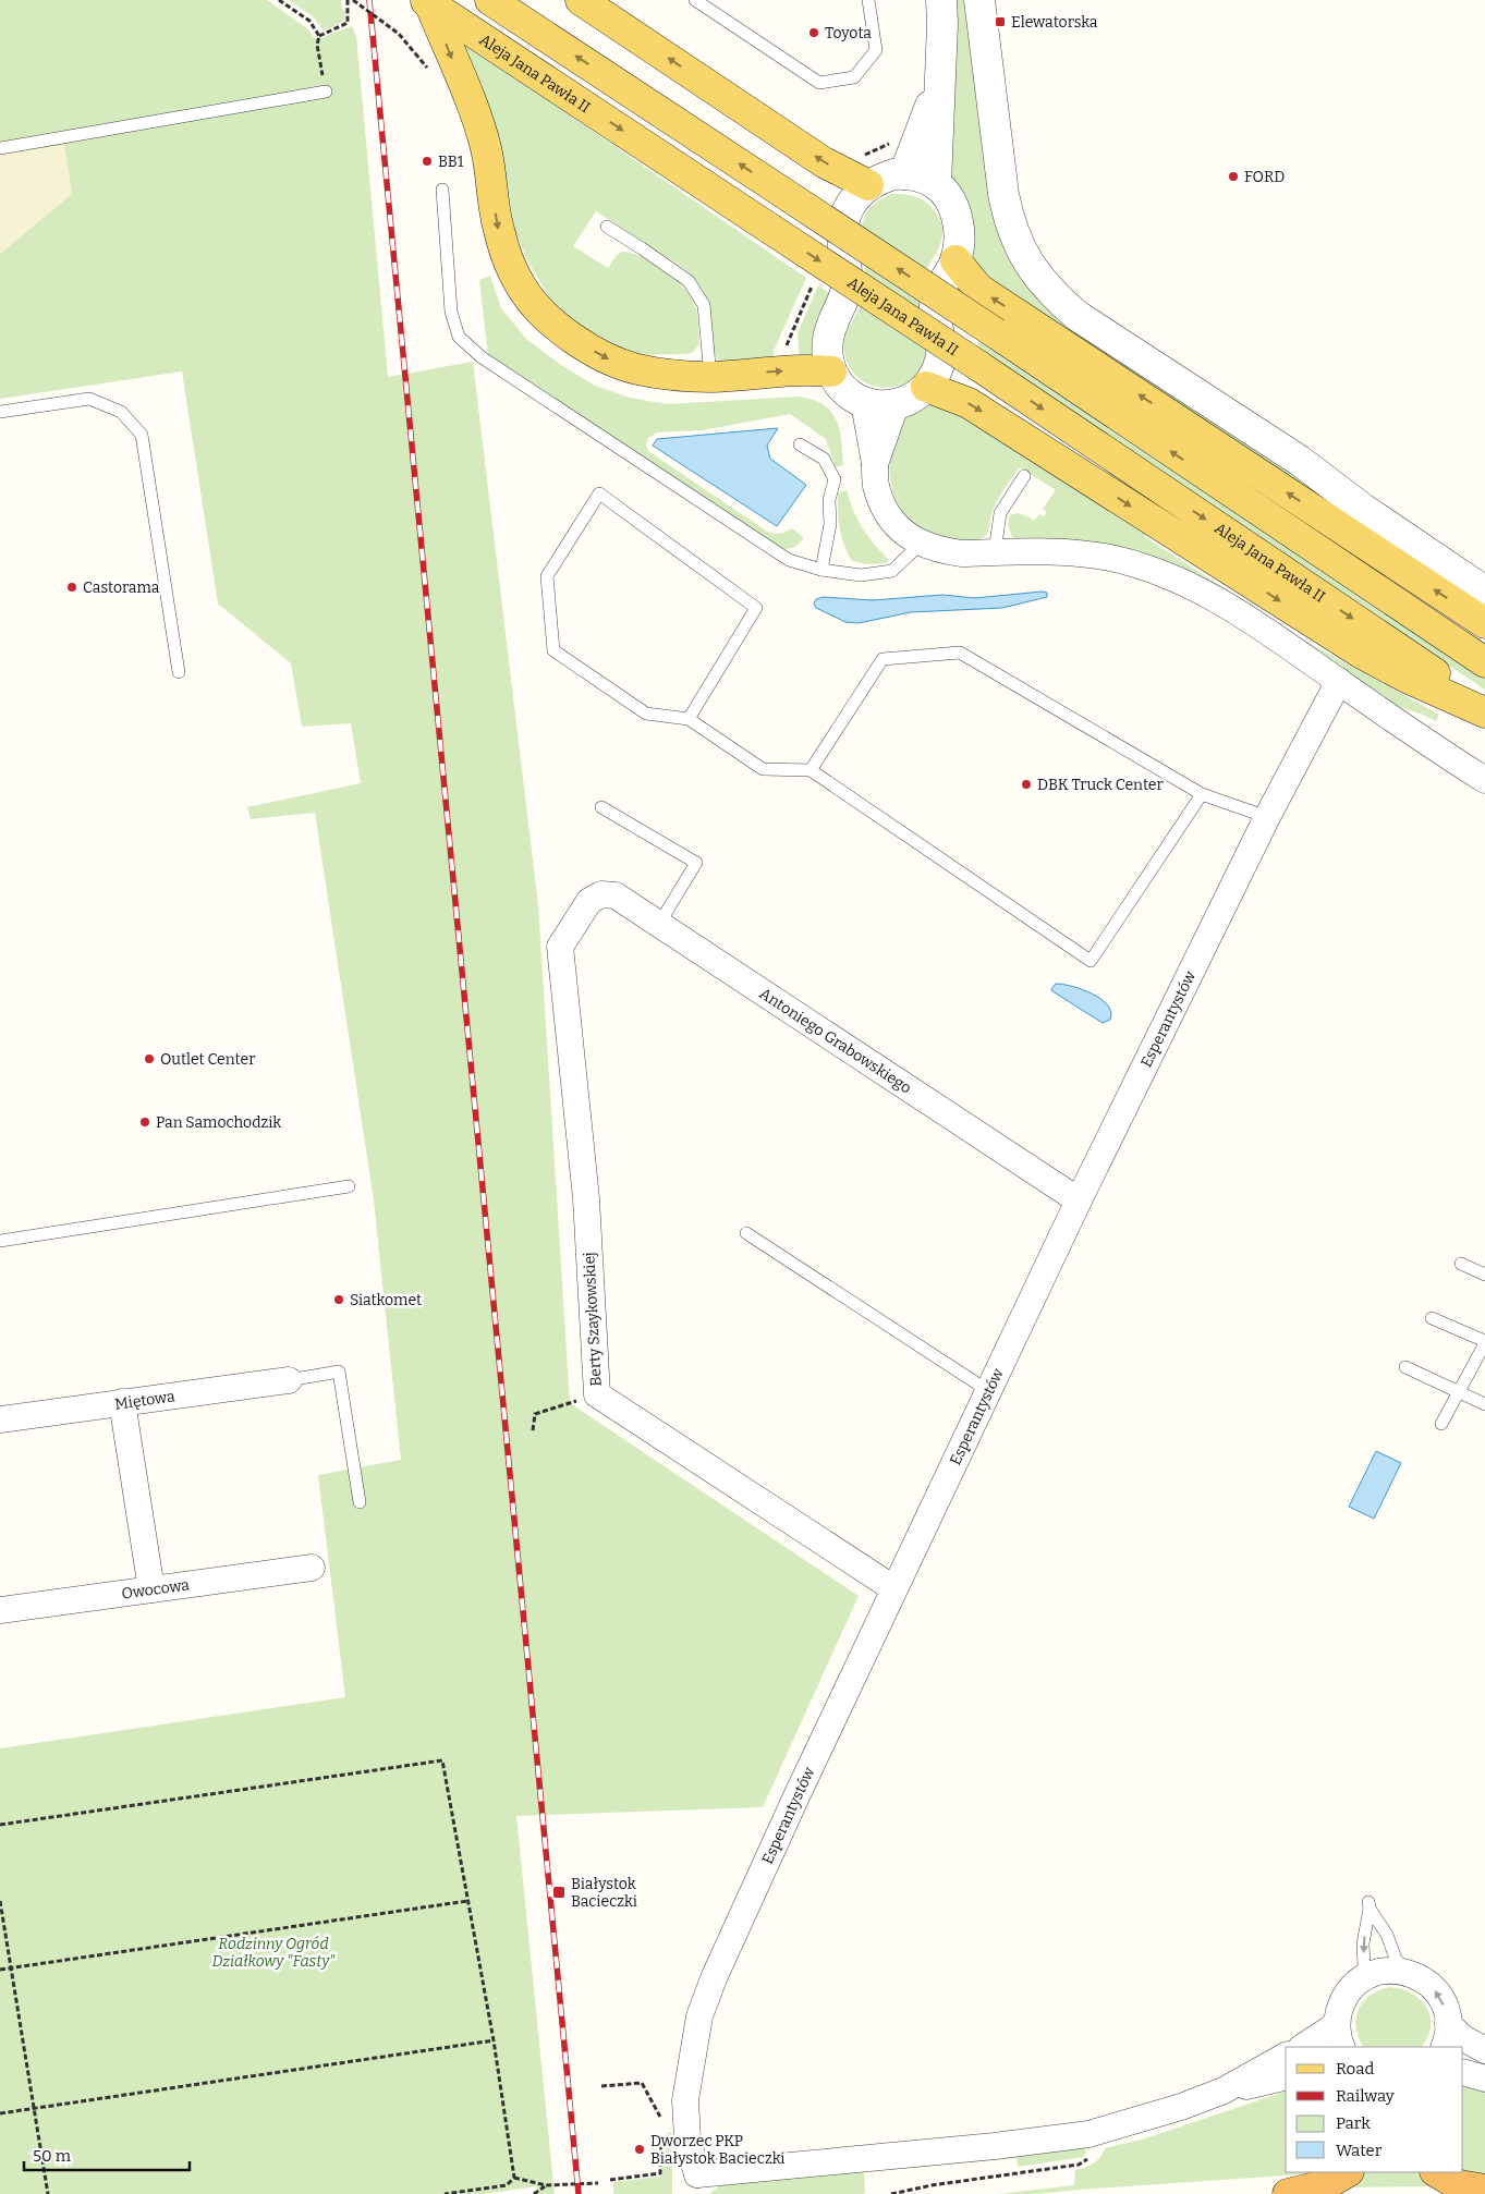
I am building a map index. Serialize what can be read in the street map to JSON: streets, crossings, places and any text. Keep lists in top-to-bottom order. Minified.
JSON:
{"streets":{"main road":["Aleja Jana Pawła II"],"street":["Esperantystów","Antoniego Grabowskiego","Berty Szaykowskiej","Miętowa","Owocowa"]},"crossings":[["Esperantystów","Antoniego Grabowskiego"],["Esperantystów","Berty Szaykowskiej"],["Antoniego Grabowskiego","Berty Szaykowskiej"]],"parks":["Rodzinny Ogród Działkowy \"Fasty\""],"places":{"transit":["Elewatorska","Białystok Bacieczki"],"other":["Toyota","BB1","FORD","Castorama","DBK Truck Center","Outlet Center","Pan Samochodzik","Siatkomet","Dworzec PKP Białystok Bacieczki"]},"legend":["Road","Railway","Park","Water"],"scale_bar":"50 m"}
